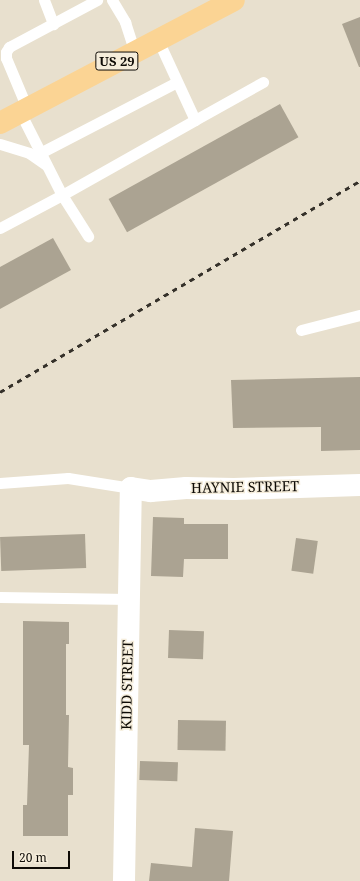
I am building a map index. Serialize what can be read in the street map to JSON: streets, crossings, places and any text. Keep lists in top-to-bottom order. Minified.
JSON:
{"streets":{"main road":["US 29"],"street":["HAYNIE STREET","KIDD STREET"]},"crossings":[["HAYNIE STREET","KIDD STREET"]],"scale_bar":"20 m"}
